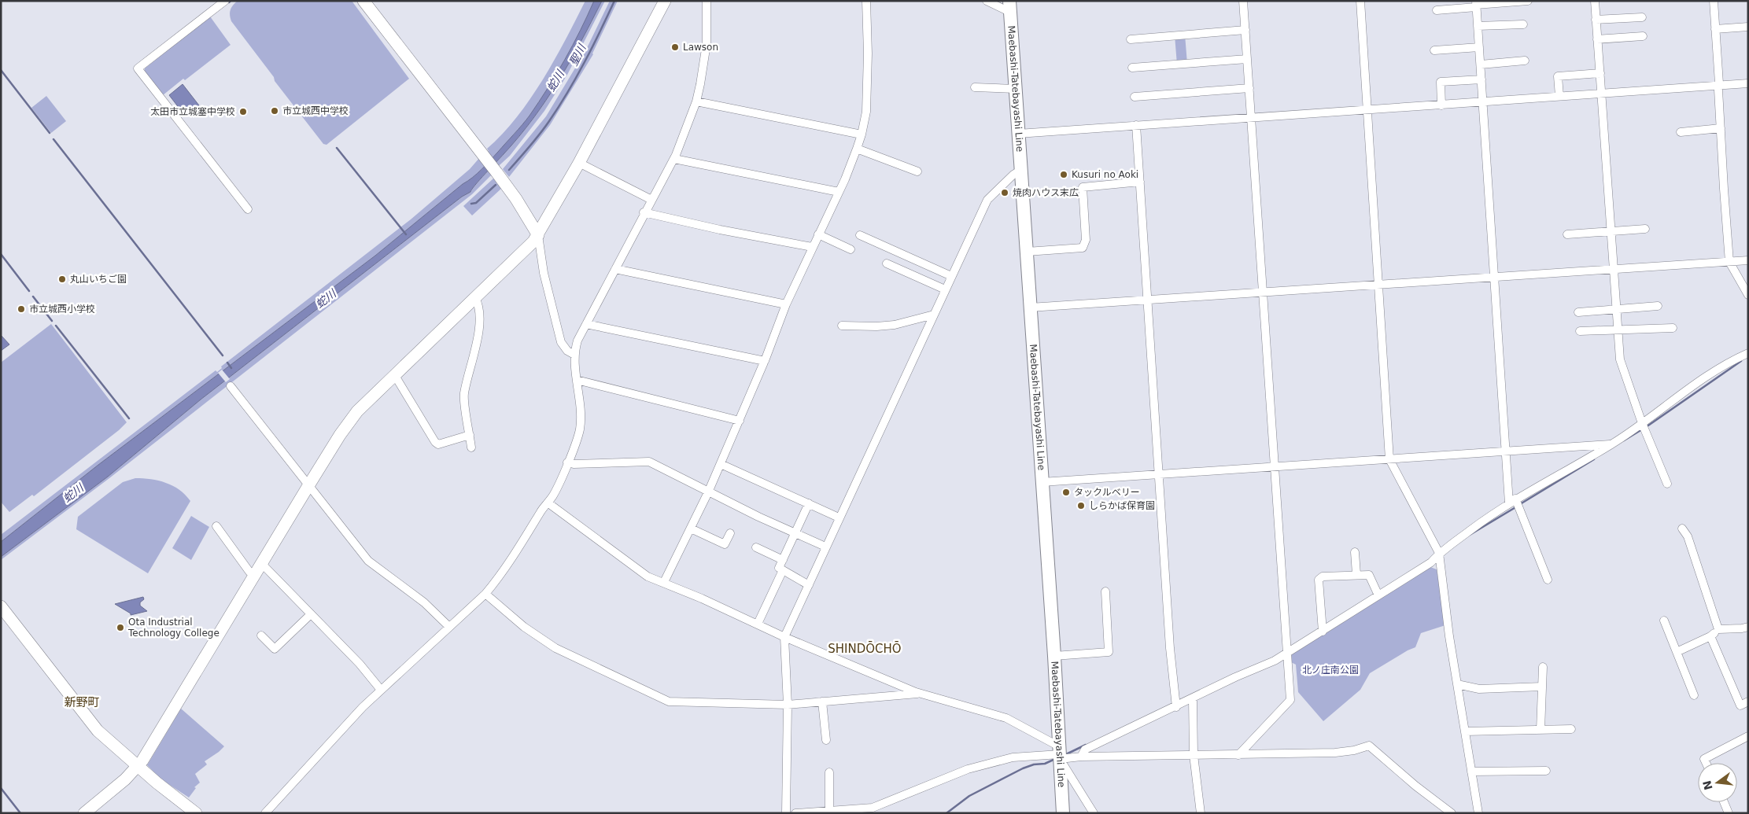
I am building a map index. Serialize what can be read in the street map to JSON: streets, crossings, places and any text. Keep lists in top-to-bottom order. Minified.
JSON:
{"streets":{"main road":["Maebashi-Tatebayashi Line"]},"districts":["SHINDŌCHŌ","新野町"],"water":["聖川","蛇川"],"parks":["北ノ庄南公園"],"places":["Lawson","市立城西中学校","太田市立城塞中学校","Kusuri no Aoki","焼肉ハウス末広","丸山いちご園","市立城西小学校","タックルベリー","しらかば保育園","Ota Industrial Technology College"],"north":"left"}
